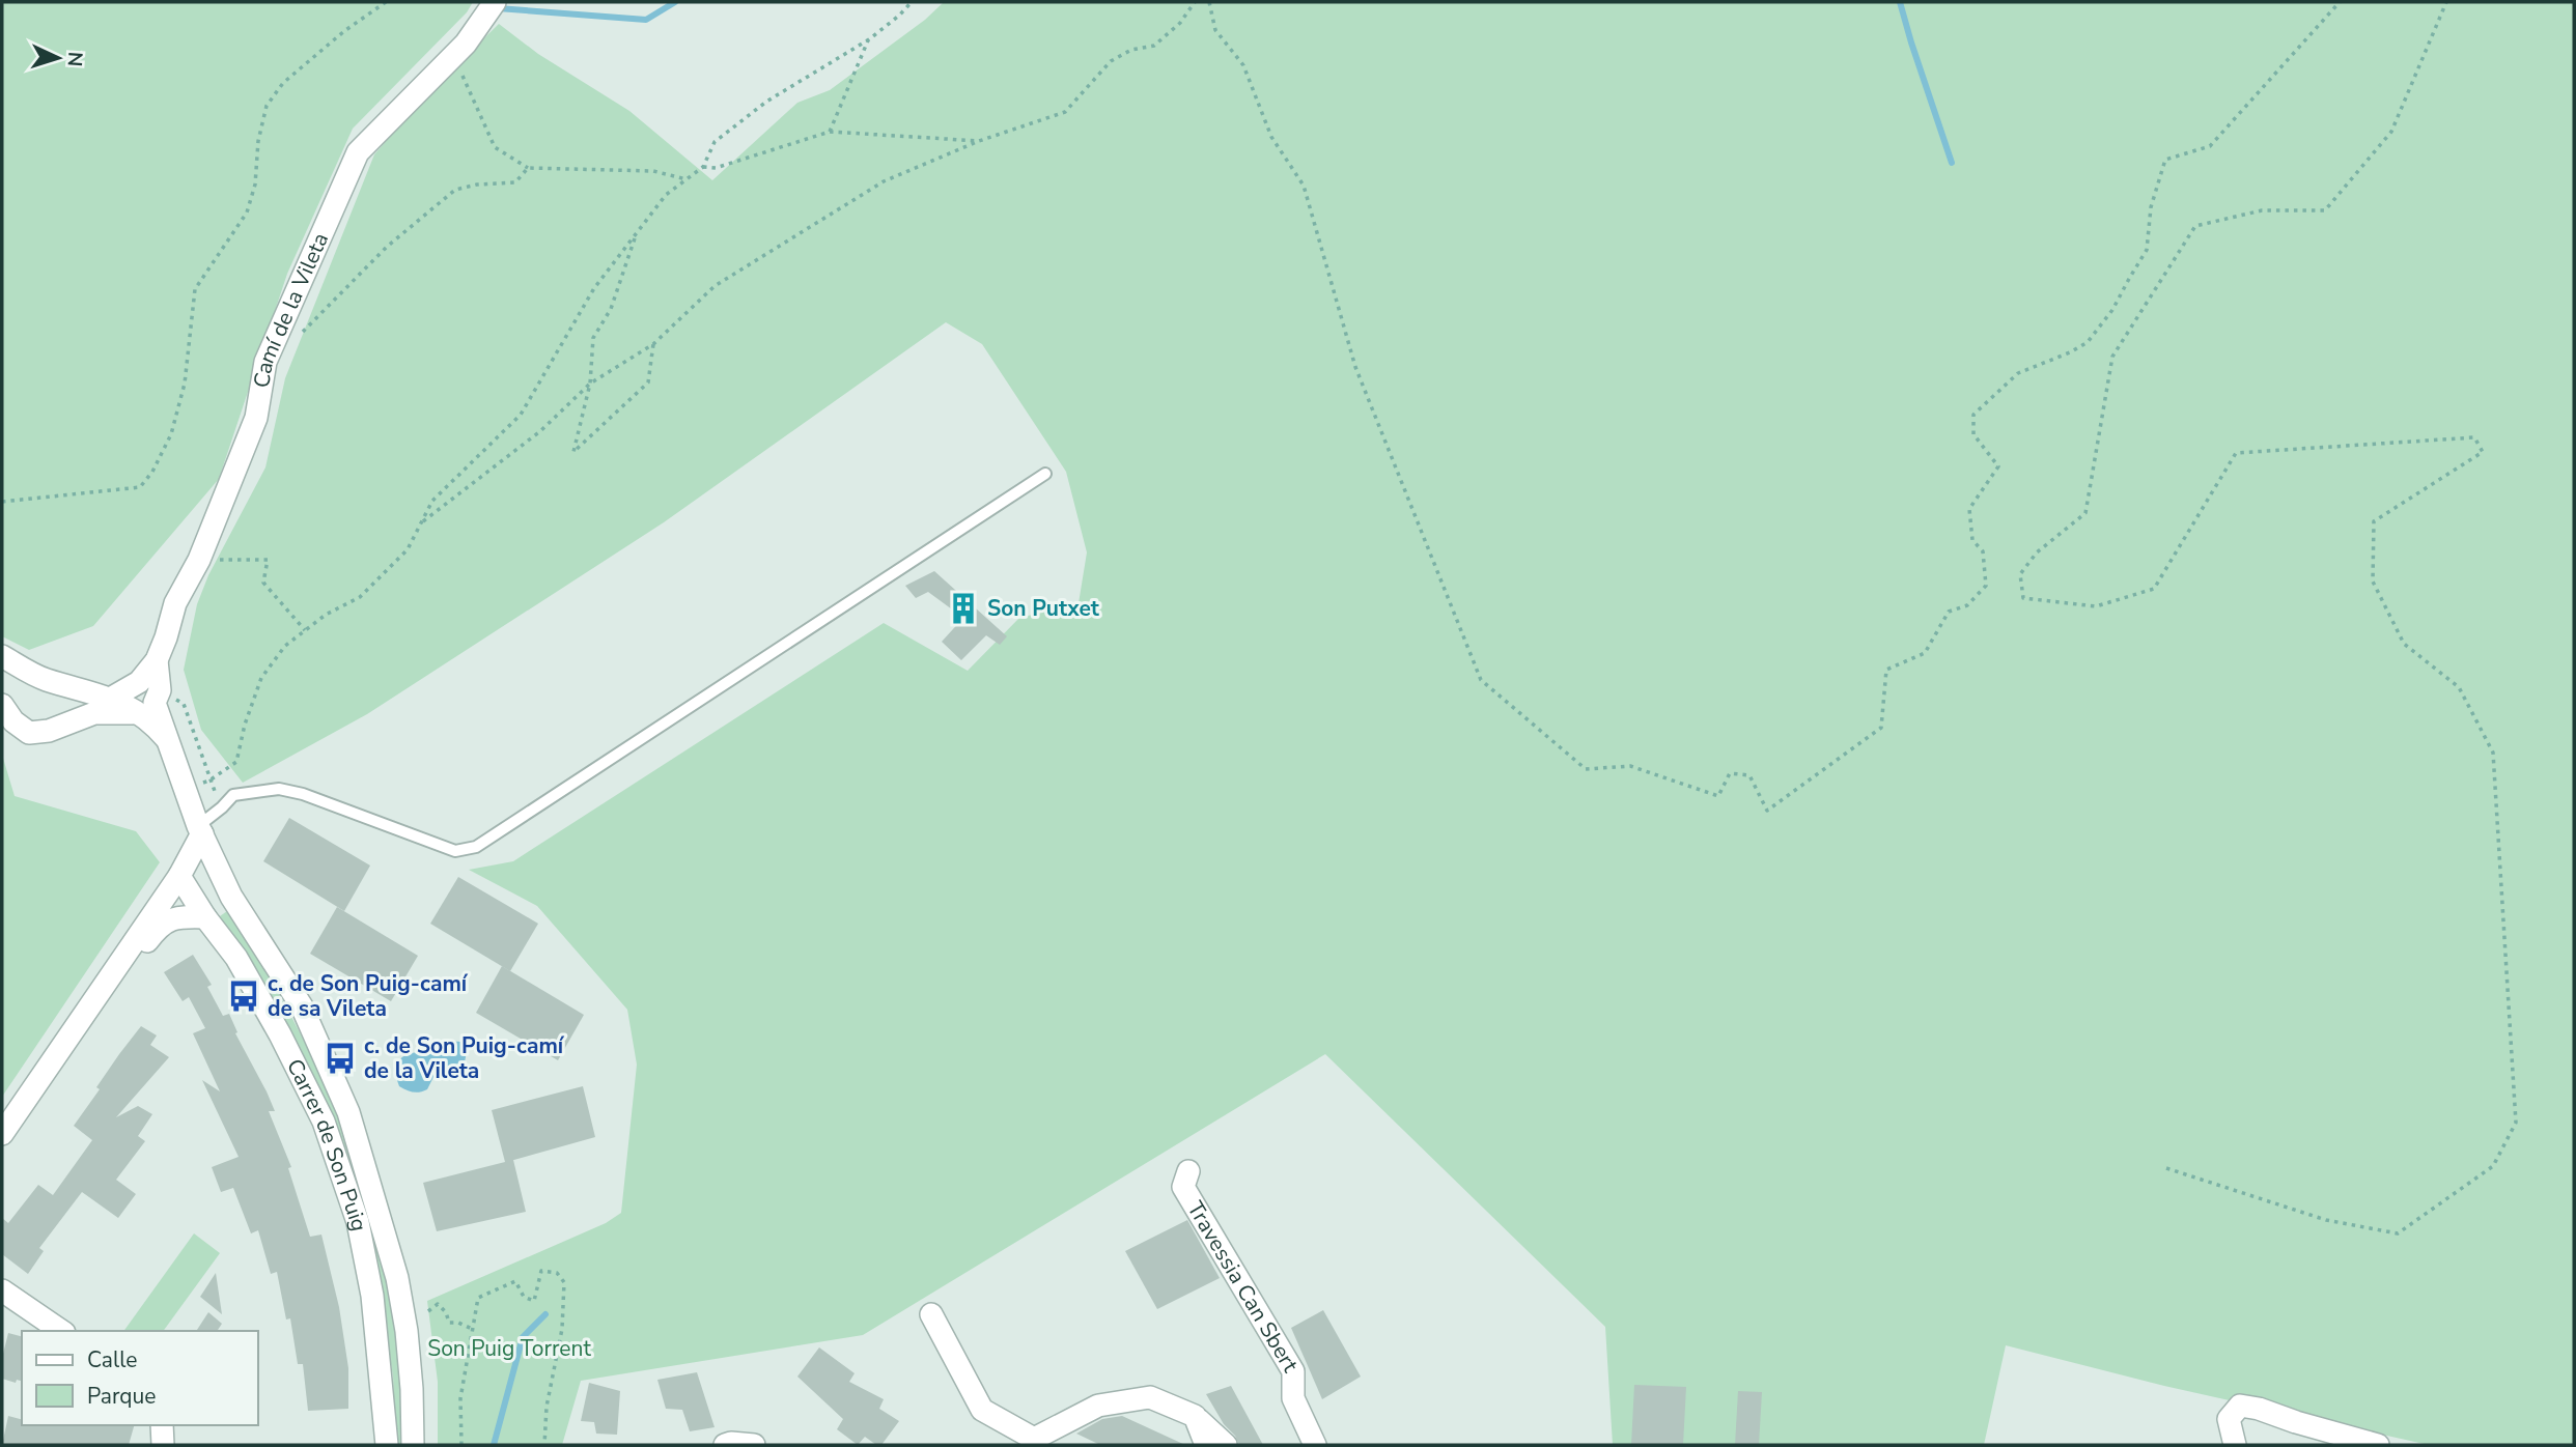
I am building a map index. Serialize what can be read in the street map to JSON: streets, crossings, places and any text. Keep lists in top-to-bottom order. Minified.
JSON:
{"streets":{"street":["Camí de la Vileta","Carrer de Son Puig","Travessia Can Sbert"]},"parks":["Son Puig Torrent"],"places":{"building":["Son Putxet"],"bus stop":["c. de Son Puig-camí de sa Vileta","c. de Son Puig-camí de la Vileta"]},"legend":["Calle","Parque"],"north":"right"}
